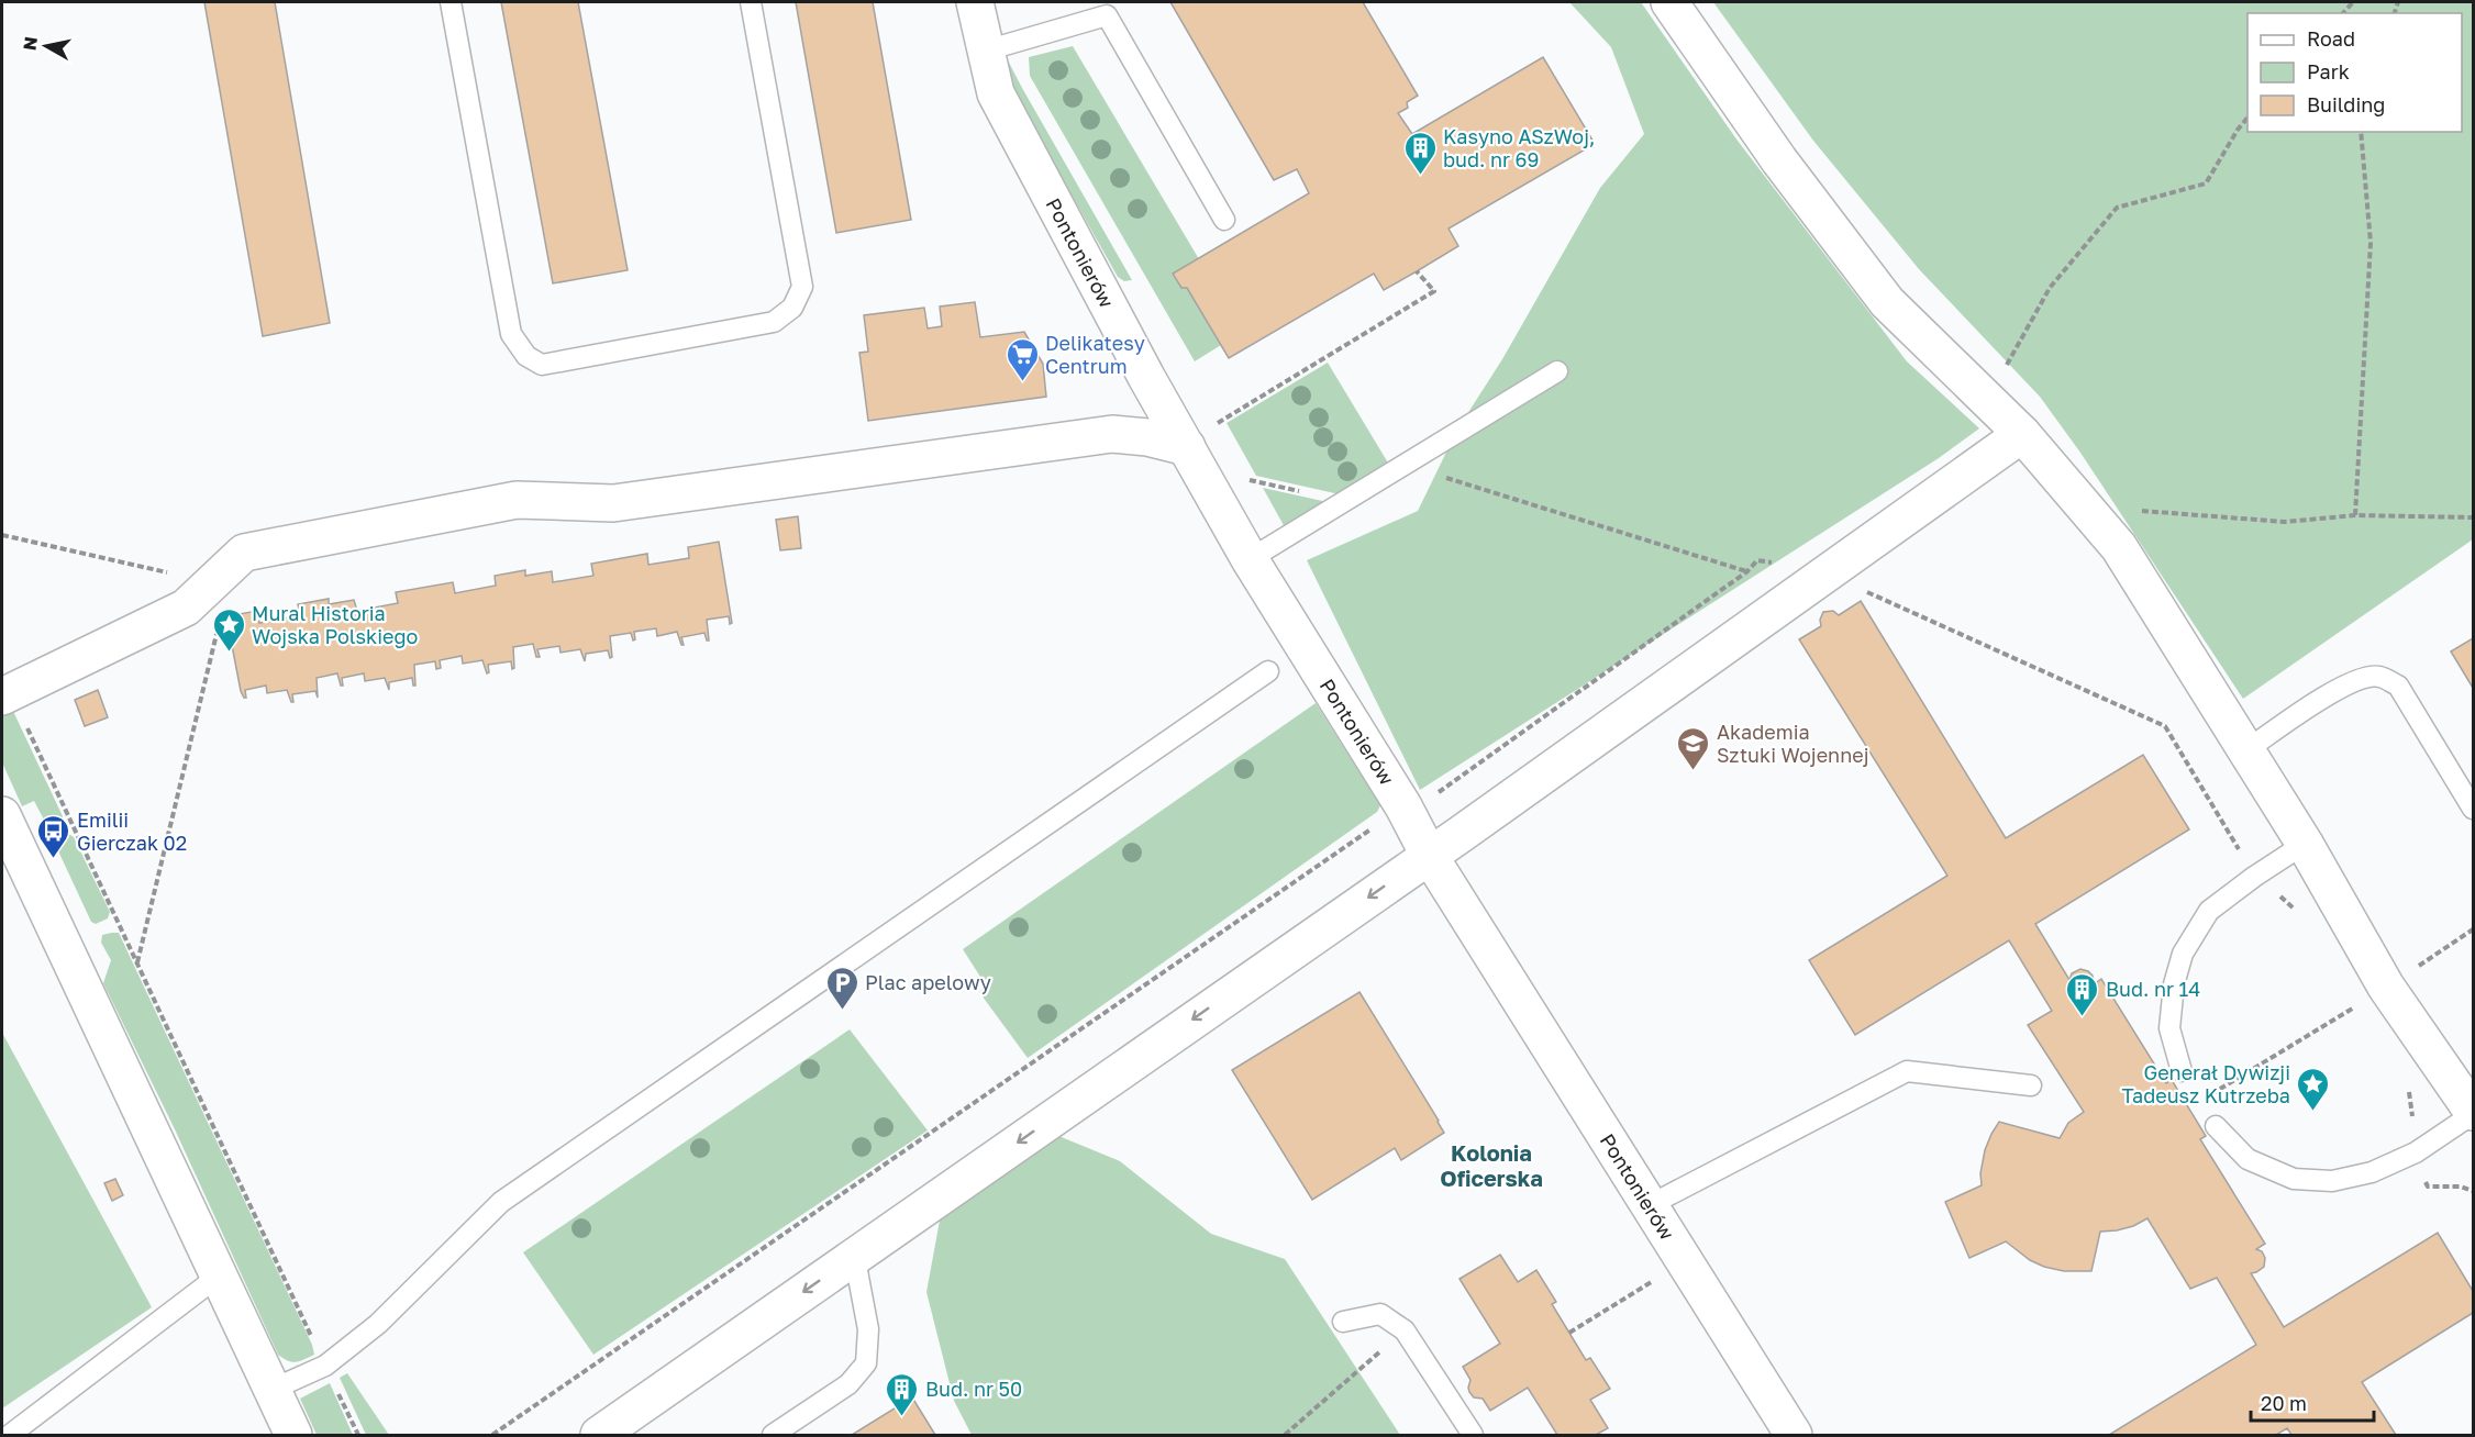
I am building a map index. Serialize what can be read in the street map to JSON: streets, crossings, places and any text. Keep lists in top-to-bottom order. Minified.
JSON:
{"streets":{"street":["Pontonierów"]},"districts":["Kolonia Oficerska"],"places":{"building":["Kasyno ASzWoj, bud. nr 69","Bud. nr 14","Bud. nr 50"],"supermarket":["Delikatesy Centrum"],"place":["Mural Historia Wojska Polskiego","Generał Dywizji Tadeusz Kutrzeba"],"school or university":["Akademia Sztuki Wojennej"],"bus stop":["Emilii Gierczak 02"],"parking":["Plac apelowy"]},"legend":["Road","Park","Building"],"scale_bar":"20 m","north":"left"}
